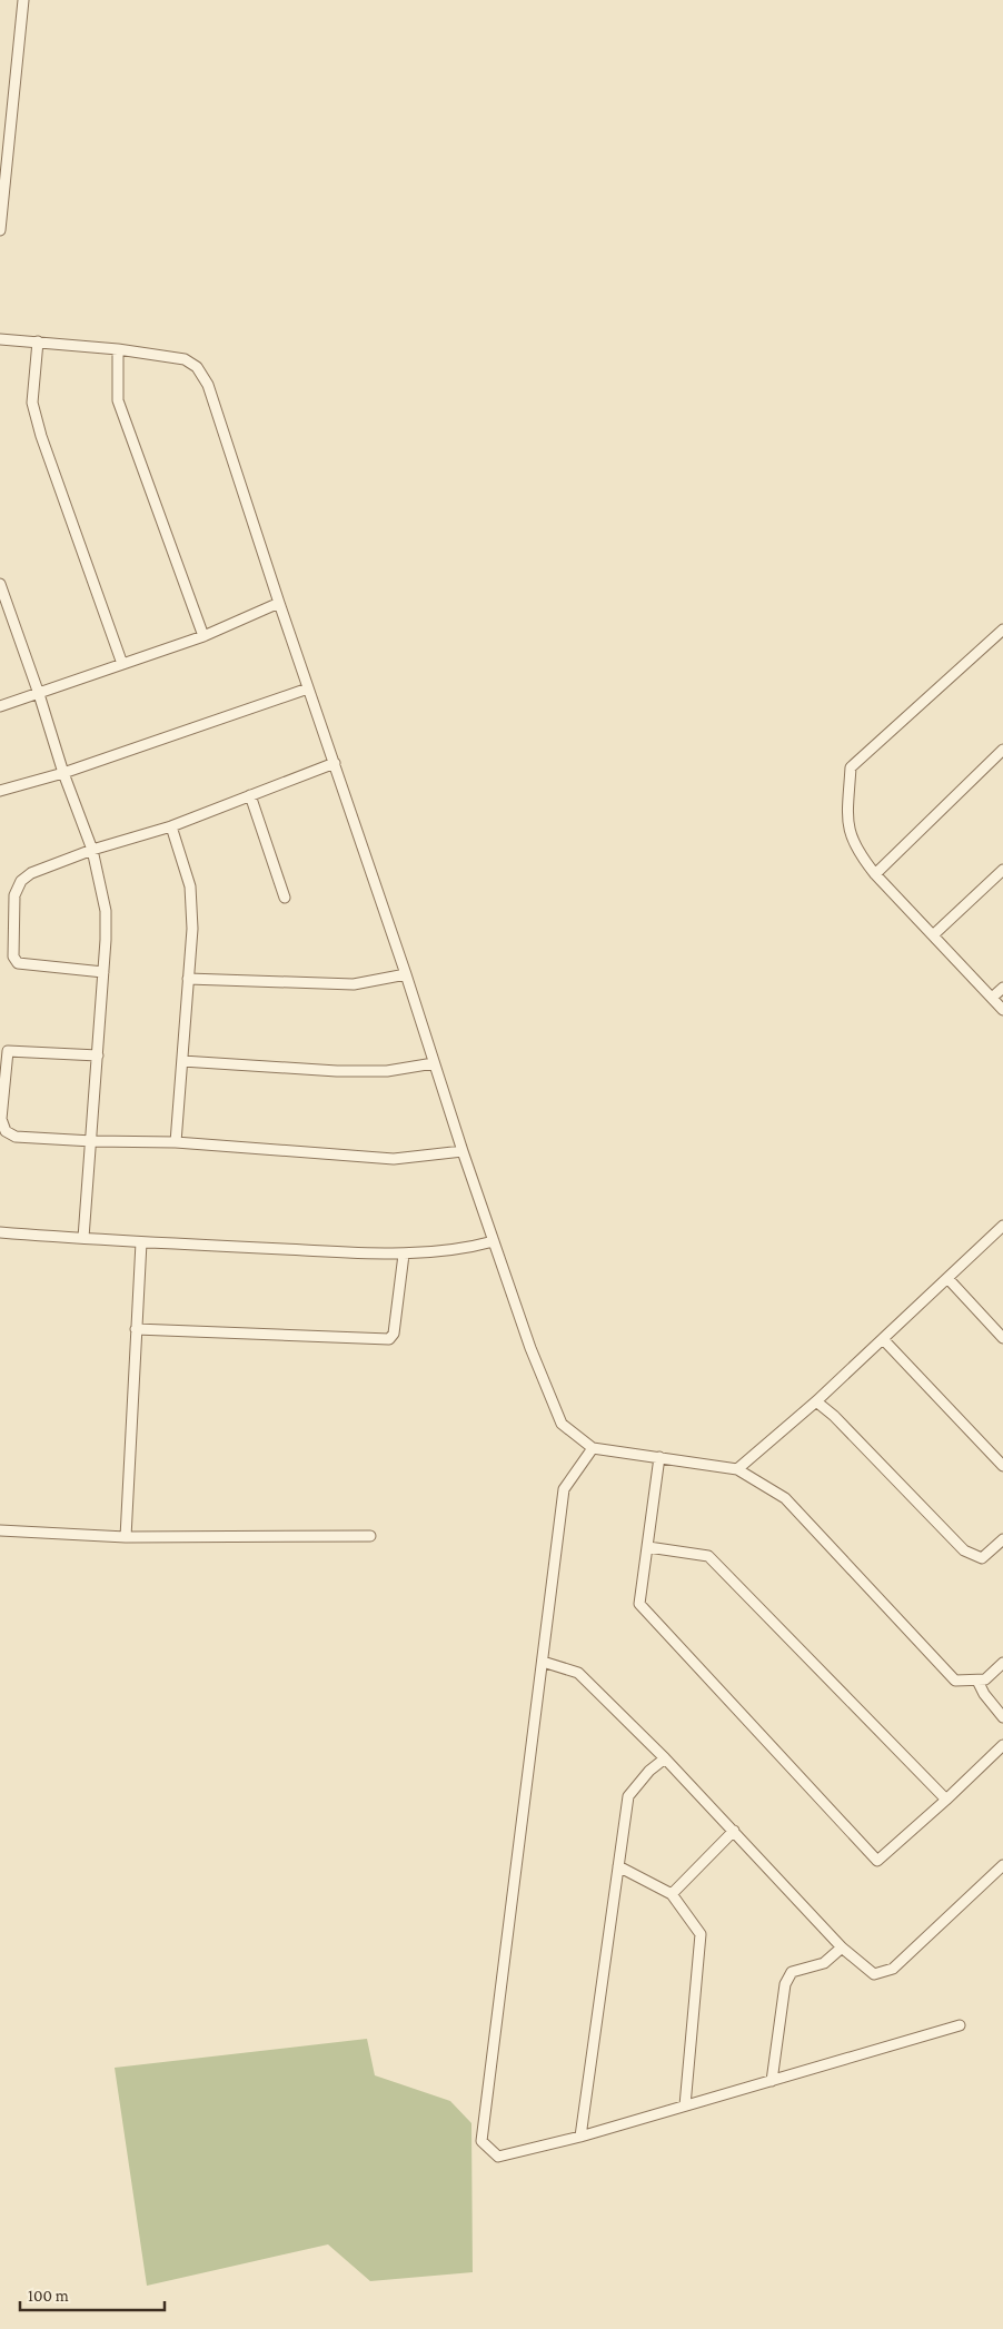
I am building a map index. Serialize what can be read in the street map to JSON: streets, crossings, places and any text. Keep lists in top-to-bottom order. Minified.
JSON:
{"scale_bar":"100 m"}
